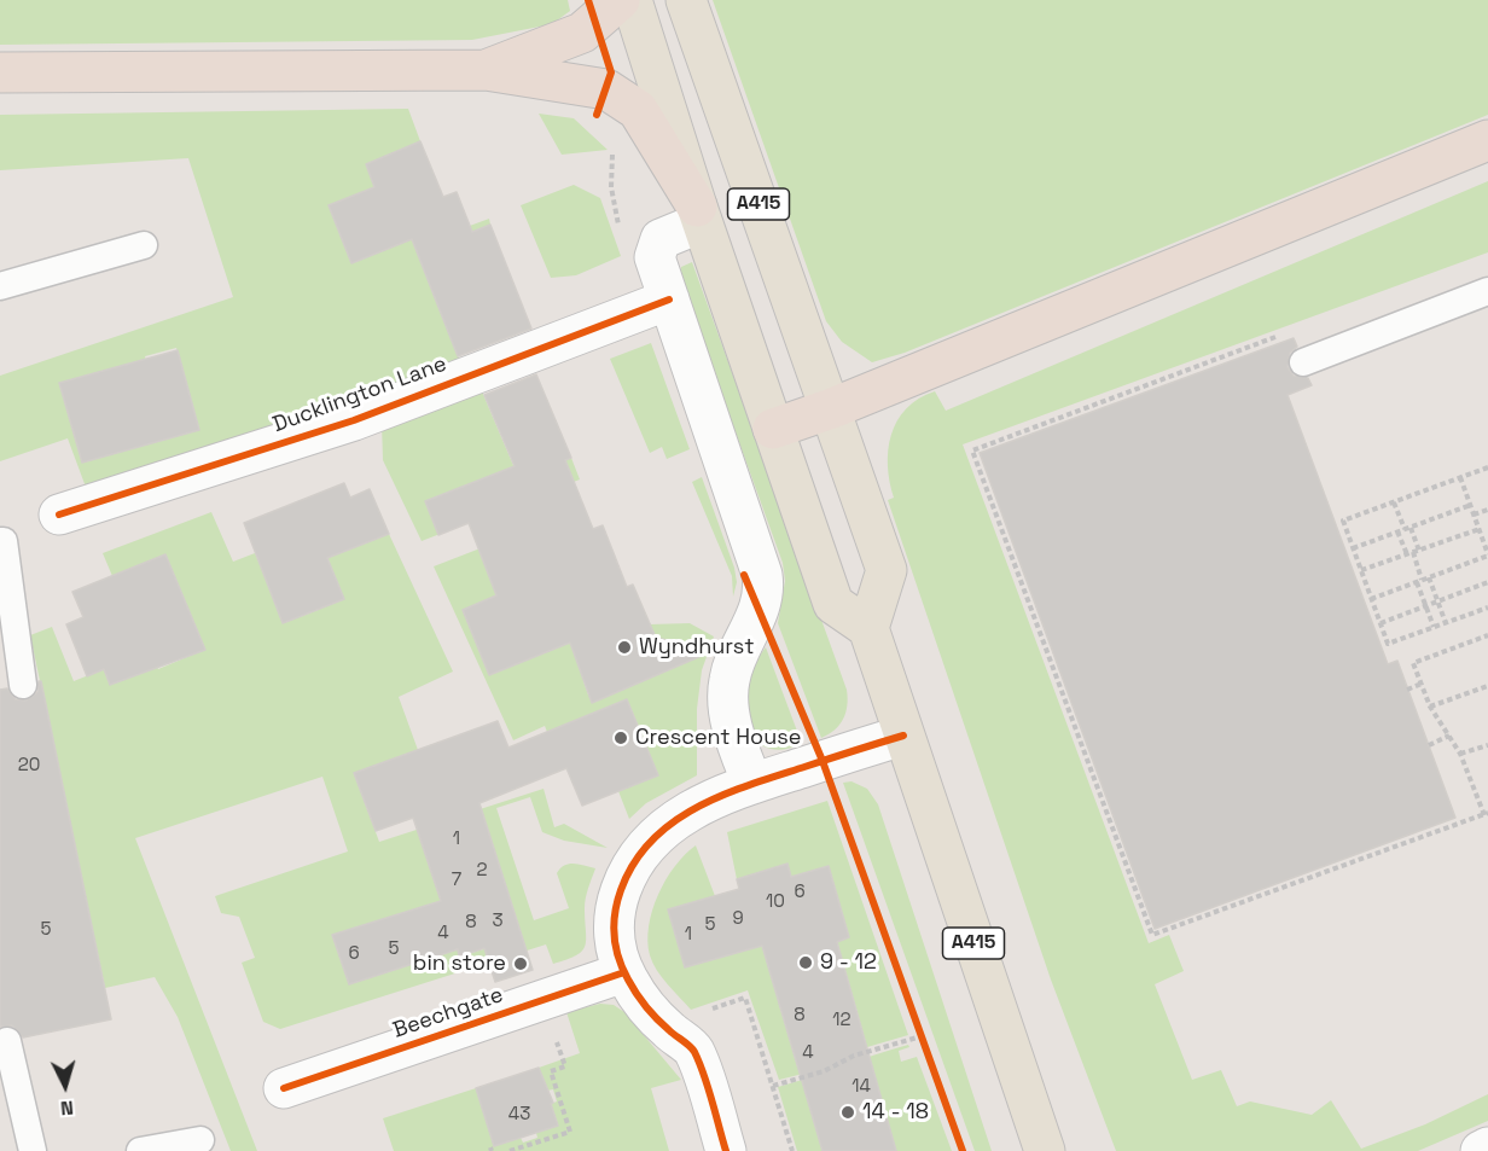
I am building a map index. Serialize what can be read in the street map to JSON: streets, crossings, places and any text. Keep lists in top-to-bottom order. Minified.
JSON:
{"streets":{"main road":["A415"],"street":["Ducklington Lane","Beechgate"]},"places":["Wyndhurst","Crescent House","9 - 12","bin store","14 - 18"],"house_numbers":["20","1","2","7","6","10","9","3","8","5","5","4","1","5","6","8","12","4","14","43"],"north":"bottom"}
